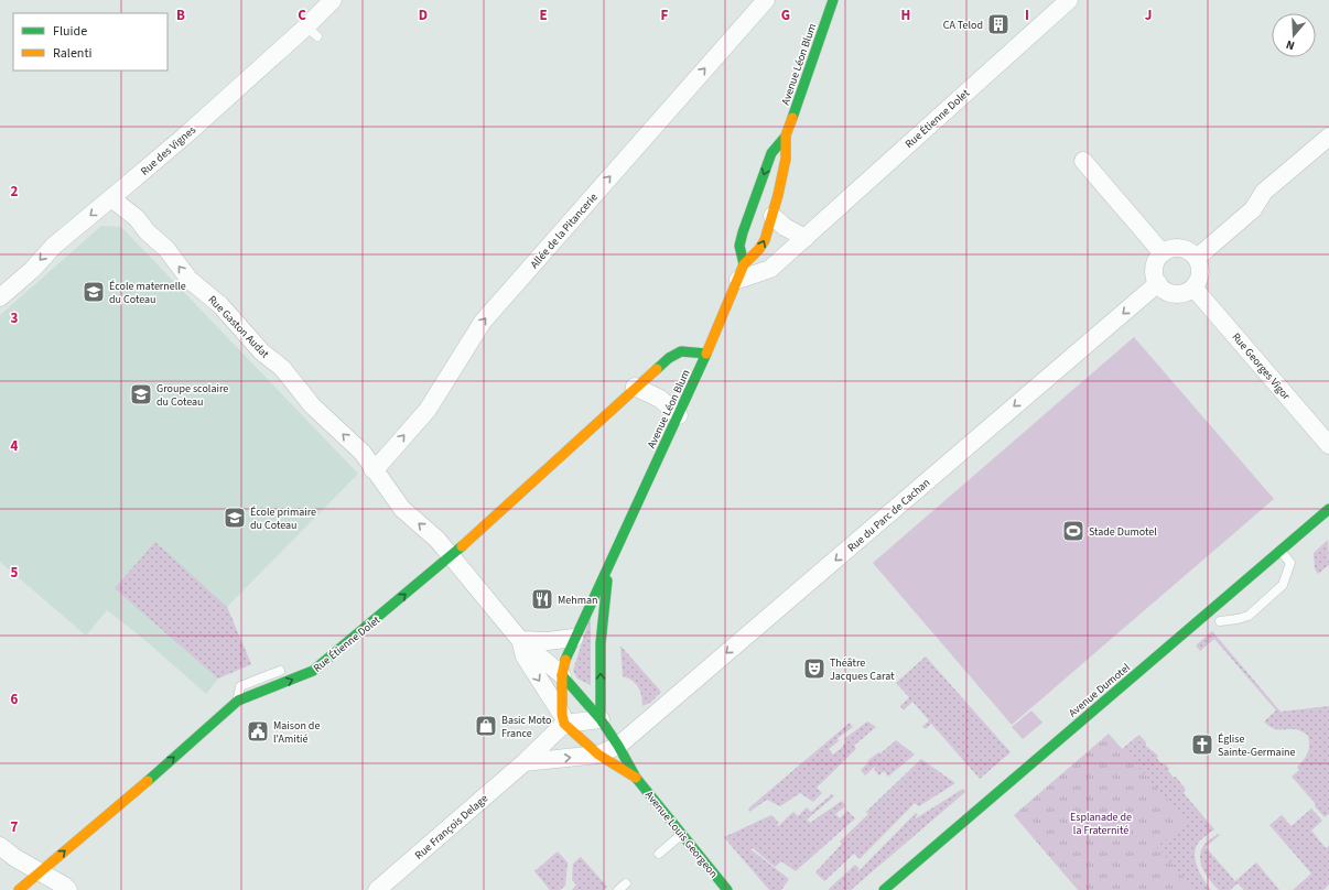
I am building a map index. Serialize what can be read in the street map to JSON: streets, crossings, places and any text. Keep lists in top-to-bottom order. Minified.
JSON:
{"streets":{"street":["Avenue Léon Blum","Rue Étienne Dolet","Rue des Vignes","Allée de la Pitancerie","Rue Gaston Audat","Rue Georges Vigor","Rue du Parc de Cachan","Avenue Dumotel","Rue François Delage","Avenue Louis Georgeon"]},"crossings":[["Avenue Léon Blum","Rue Étienne Dolet"],["Avenue Léon Blum","Avenue Louis Georgeon"],["Rue Étienne Dolet","Rue Gaston Audat"],["Rue Étienne Dolet","Avenue Louis Georgeon"],["Rue des Vignes","Rue Gaston Audat"],["Allée de la Pitancerie","Rue Gaston Audat"],["Rue Gaston Audat","Avenue Louis Georgeon"],["Rue Georges Vigor","Rue du Parc de Cachan"],["Rue du Parc de Cachan","Avenue Louis Georgeon"],["Rue François Delage","Avenue Louis Georgeon"]],"one_way":["Rue Étienne Dolet","Allée de la Pitancerie","Rue Gaston Audat","Rue du Parc de Cachan"],"parks":["Esplanade de la Fraternité"],"places":{"building":["CA Telod"],"school or university":["École maternelle du Coteau","Groupe scolaire du Coteau","École primaire du Coteau"],"sports":["Stade Dumotel"],"restaurant":["Mehman"],"theatre":["Théâtre Jacques Carat"],"shop":["Basic Moto France"],"public building":["Maison de l'Amitié"],"church":["Église Sainte-Germaine"]},"legend":["Fluide","Ralenti"],"north":"bottom","grid":{"columns":["B","C","D","E","F","G","H","I","J"],"rows":["2","3","4","5","6","7"]}}
